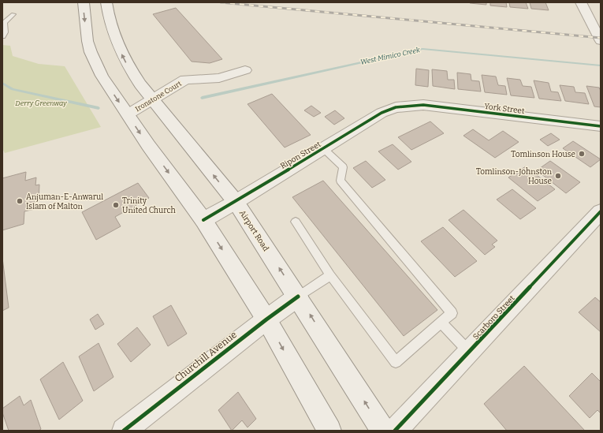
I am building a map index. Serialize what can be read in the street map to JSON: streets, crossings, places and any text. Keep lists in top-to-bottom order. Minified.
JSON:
{"streets":{"main road":["Ironstone Court","York Street","Ripon Street","Airport Road","Scarboro Street","Churchill Avenue"]},"crossings":[["Ironstone Court","Airport Road"],["York Street","Ripon Street"],["Ripon Street","Airport Road"],["Airport Road","Churchill Avenue"]],"water":["West Mimico Creek"],"parks":["Derry Greenway"],"places":["Tomlinson House","Tomlinson-Johnston House","Anjuman-E-Anwarul Islam of Malton","Trinity United Church"]}
